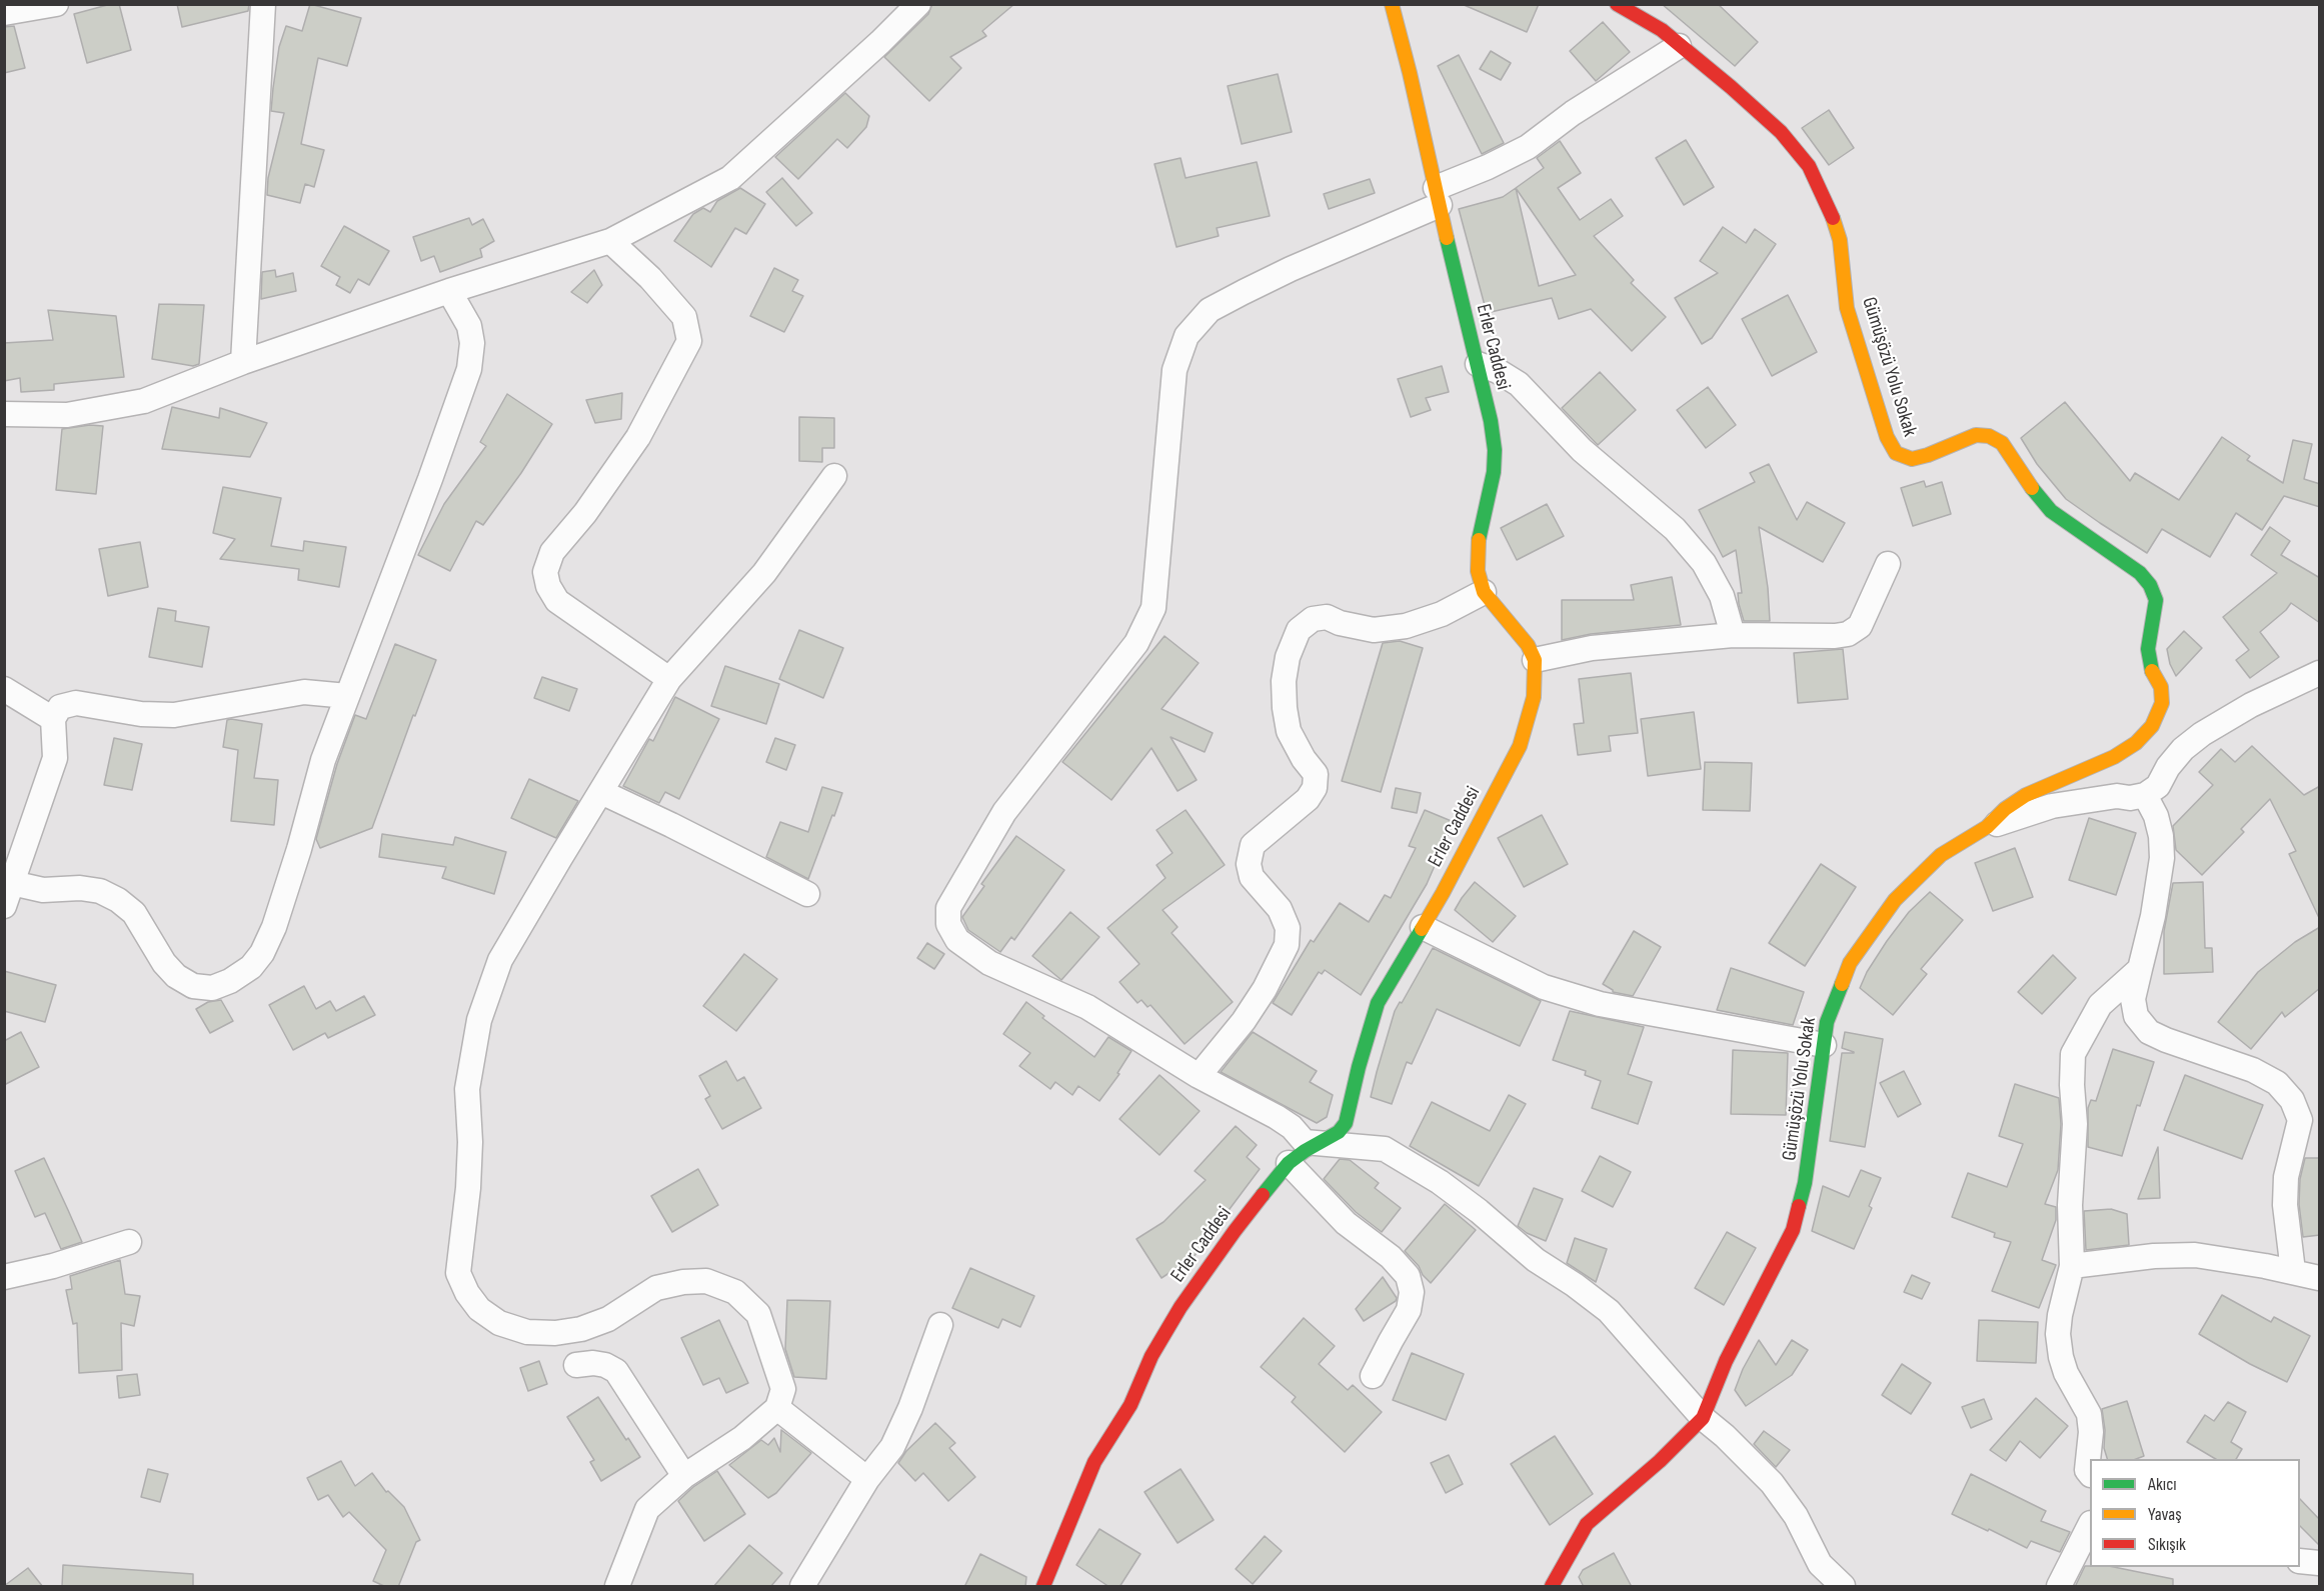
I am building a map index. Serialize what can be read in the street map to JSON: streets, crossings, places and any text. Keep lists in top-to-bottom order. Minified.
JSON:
{"streets":{"street":["Erler Caddesi","Gümüşözü Yolu Sokak"]},"legend":["Akıcı","Yavaş","Sıkışık"]}
